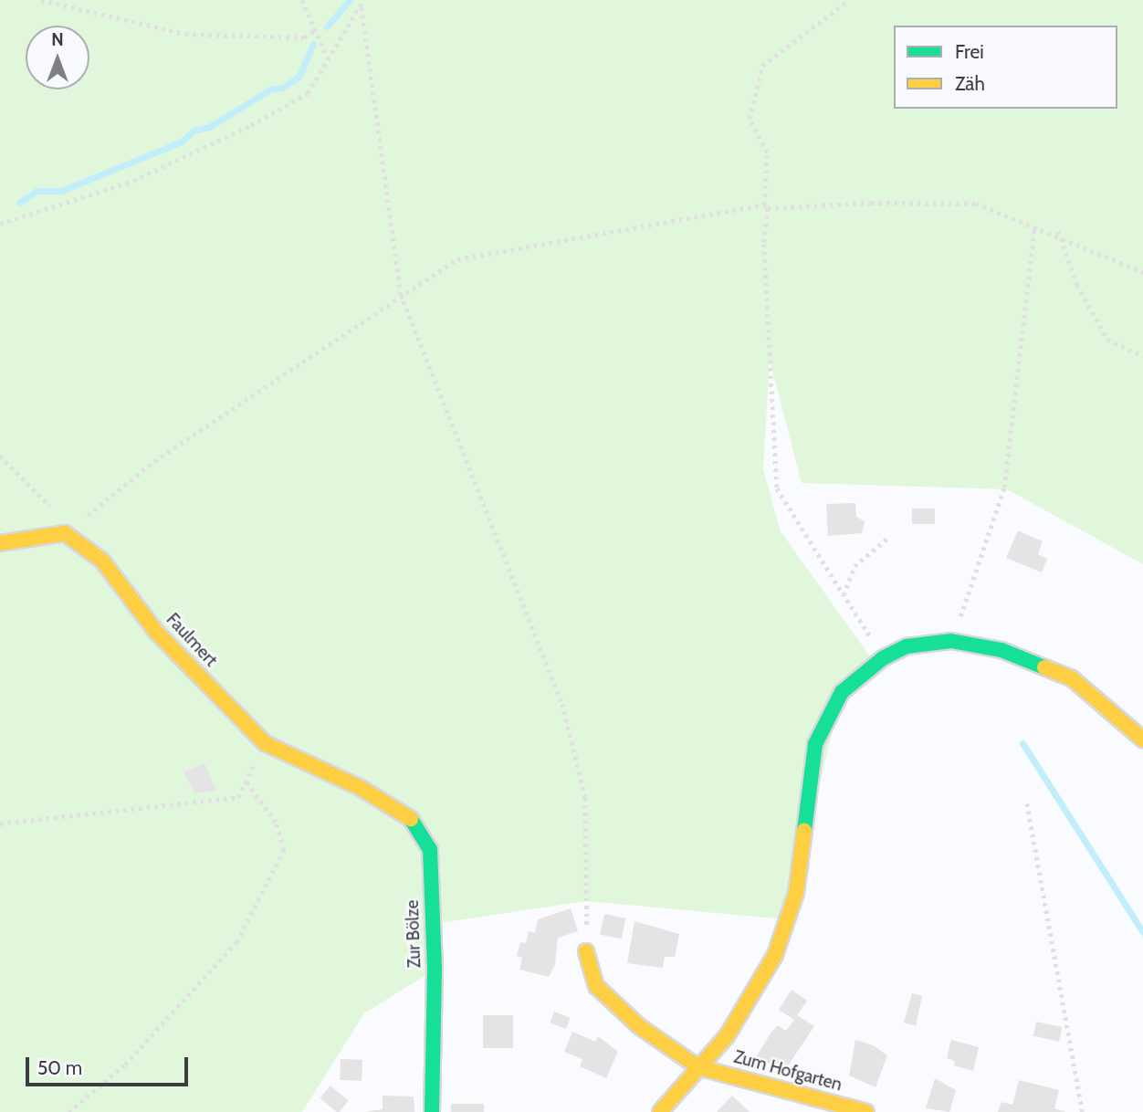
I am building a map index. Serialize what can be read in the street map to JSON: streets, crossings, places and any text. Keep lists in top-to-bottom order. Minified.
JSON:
{"streets":{"street":["Faulmert","Zur Bölze","Zum Hofgarten"]},"crossings":[["Faulmert","Zur Bölze"]],"legend":["Frei","Zäh"],"scale_bar":"50 m","north":"top"}
